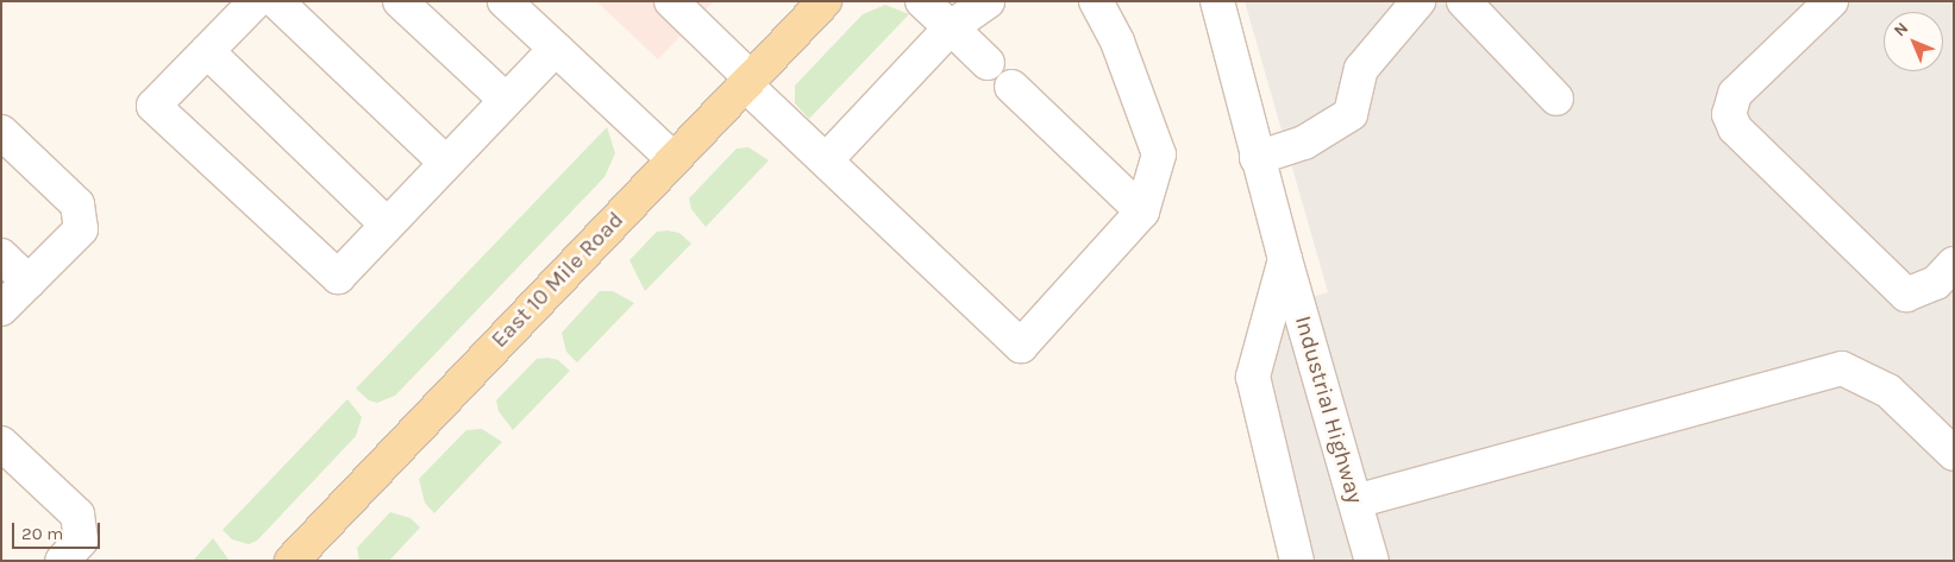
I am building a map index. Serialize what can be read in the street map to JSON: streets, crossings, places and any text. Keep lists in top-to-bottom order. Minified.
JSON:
{"streets":{"main road":["East 10 Mile Road"],"street":["Industrial Highway"]},"scale_bar":"20 m","north":"top left"}
